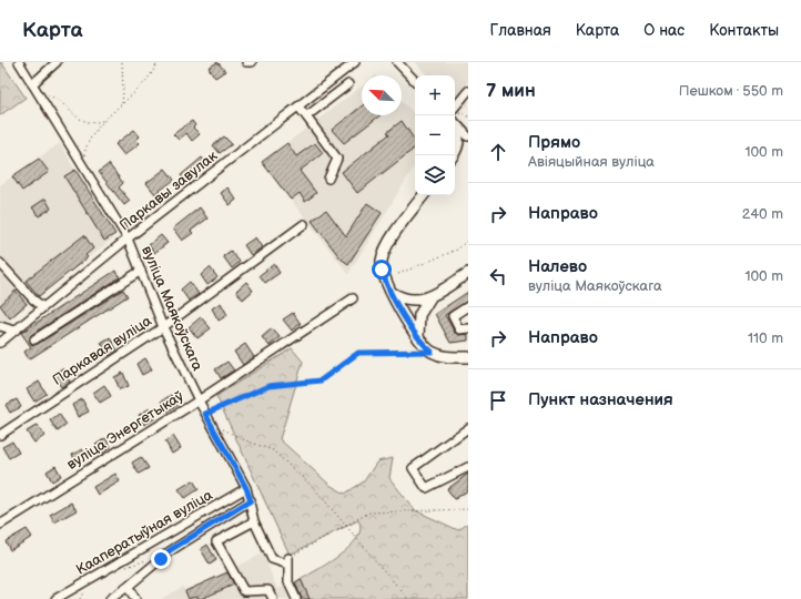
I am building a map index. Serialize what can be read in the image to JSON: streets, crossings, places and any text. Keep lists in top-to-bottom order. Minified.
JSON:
{"streets":{"street":["Паркавы завулак","вуліца Маякоўскага","Паркавая вуліца","вуліца Энергетыкаў","Кааператыўная вуліца"]},"crossings":[["Паркавы завулак","вуліца Маякоўскага"],["вуліца Маякоўскага","Паркавая вуліца"],["вуліца Маякоўскага","вуліца Энергетыкаў"],["вуліца Маякоўскага","Кааператыўная вуліца"]],"north":"top left","page":{"header":"Карта","nav":["Главная","Карта","О нас","Контакты"],"heading":["7 мин","Пешком · 550 m"],"map_buttons":["+","−"],"list":[["Прямо","Авіяцыйная вуліца","100 m"],["Направо","240 m"],["Налево","вуліца Маякоўскага","100 m"],["Направо","110 m"],"Пункт назначения"]}}
